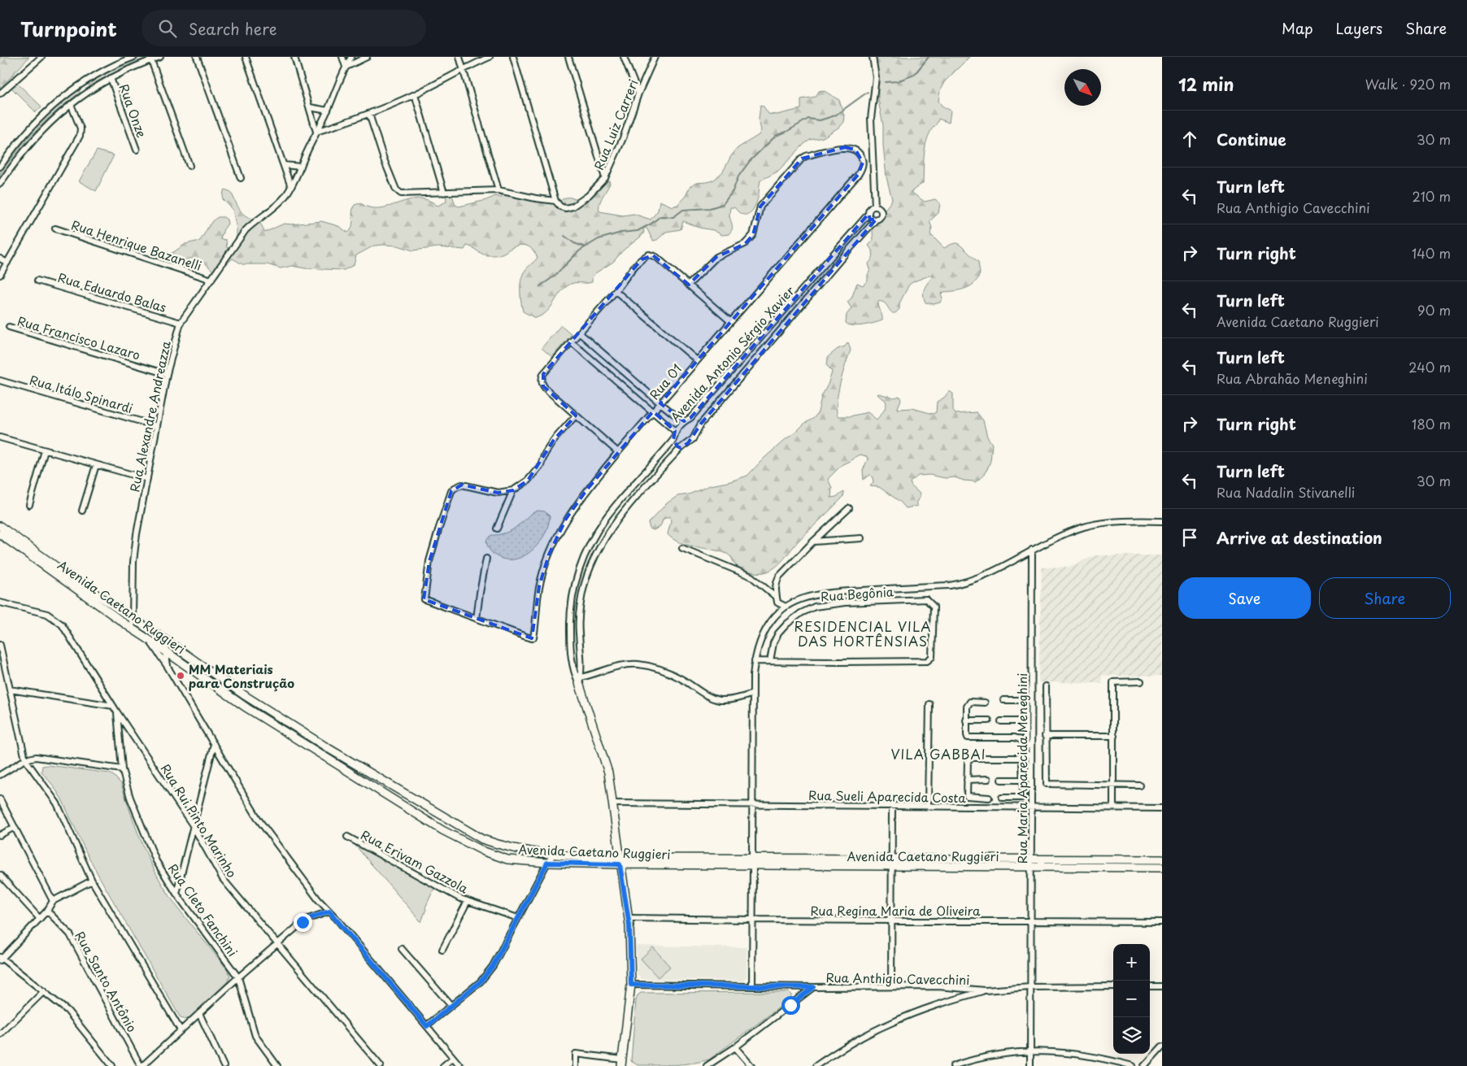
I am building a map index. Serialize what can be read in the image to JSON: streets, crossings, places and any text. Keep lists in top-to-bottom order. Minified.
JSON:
{"streets":{"main road":["Avenida Caetano Ruggieri"],"street":["Rua Onze","Rua Luiz Carreri","Rua Henrique Bazanelli","Rua Eduardo Balas","Rua Francisco Lazaro","Avenida Antonio Sérgio Xavier","Rua 01","Rua Itálo Spinardi","Rua Alexandre Andreazza","Rua Begônia","Rua Maria Aparecida Meneghini","Rua Sueli Aparecida Costa","Rua Rui Pinto Marinho","Rua Erivam Gazzola","Rua Cleto Fanchini","Rua Regina Maria de Oliveira","Rua Anthigio Cavecchini","Rua Santo Antônio"]},"crossings":[["Rua Henrique Bazanelli","Rua Alexandre Andreazza"],["Rua Eduardo Balas","Rua Alexandre Andreazza"],["Rua Francisco Lazaro","Rua Alexandre Andreazza"],["Rua Itálo Spinardi","Rua Alexandre Andreazza"],["Rua Alexandre Andreazza","Avenida Caetano Ruggieri"],["Avenida Caetano Ruggieri","Rua Maria Aparecida Meneghini"],["Rua Maria Aparecida Meneghini","Rua Sueli Aparecida Costa"],["Rua Maria Aparecida Meneghini","Rua Regina Maria de Oliveira"],["Rua Maria Aparecida Meneghini","Rua Anthigio Cavecchini"],["Rua Rui Pinto Marinho","Rua Cleto Fanchini"]],"districts":["RESIDENCIAL VILA DAS HORTÊNSIAS","VILA GABBAI"],"places":["MM Materiais para Construção"],"north":"bottom right","page":{"header":"Turnpoint","search":"Search here","nav":["Map","Layers","Share"],"heading":["12 min","Walk · 920 m"],"list":[["Continue","30 m"],["Turn left","Rua Anthigio Cavecchini","210 m"],["Turn right","140 m"],["Turn left","Avenida Caetano Ruggieri","90 m"],["Turn left","Rua Abrahão Meneghini","240 m"],["Turn right","180 m"],["Turn left","Rua Nadalin Stivanelli","30 m"],"Arrive at destination"],"buttons":["Save","Share"],"map_buttons":["+","−"]}}
